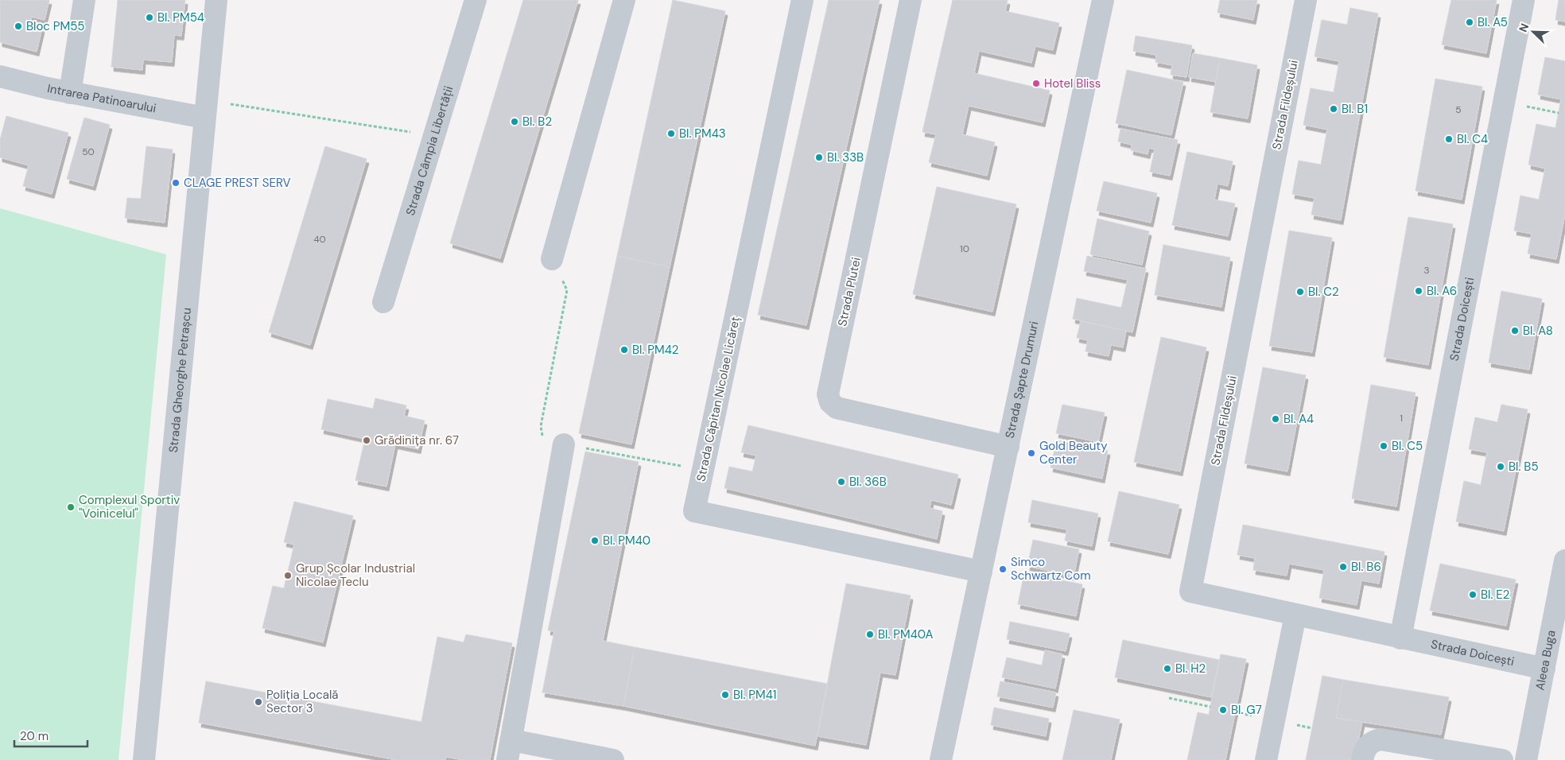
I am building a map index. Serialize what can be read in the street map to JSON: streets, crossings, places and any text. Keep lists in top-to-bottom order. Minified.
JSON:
{"streets":{"street":["Intrarea Patinoarului","Strada Fildeșului","Strada Câmpia Libertății","Strada Plutei","Strada Doicești","Strada Gheorghe Petrașcu","Strada Șapte Drumuri","Strada Căpitan Nicolae Licăreț","Aleea Buga"]},"crossings":[["Intrarea Patinoarului","Strada Gheorghe Petrașcu"],["Strada Fildeșului","Strada Doicești"],["Strada Plutei","Strada Șapte Drumuri"],["Strada Doicești","Aleea Buga"],["Strada Șapte Drumuri","Strada Căpitan Nicolae Licăreț"]],"places":["Bl. PM54","Bl. A5","Bloc PM55","Hotel Bliss","Bl. B1","Bl. B2","Bl. PM43","Bl. C4","Bl. 33B","CLAGE PREST SERV","Bl. A6","Bl. C2","Bl. A8","Bl. PM42","Bl. A4","Grădinița nr. 67","Bl. C5","Gold Beauty Center","Bl. B5","Bl. 36B","Complexul Sportiv \"Voinicelul\"","Bl. PM40","Bl. B6","Simco Schwartz Com","Grup Școlar Industrial Nicolae Teclu","Bl. E2","Bl. PM40A","Bl. H2","Bl. PM41","Poliția Locală Sector 3","Bl. G7"],"house_numbers":["5","50","40","10","3","1"],"scale_bar":"20 m","north":"top left"}
